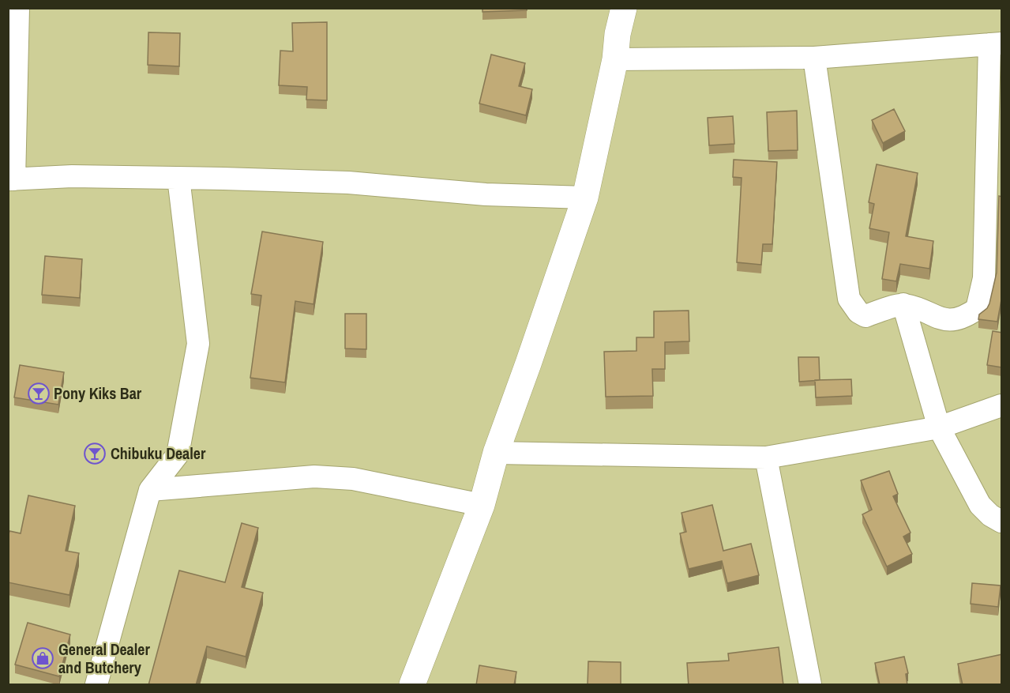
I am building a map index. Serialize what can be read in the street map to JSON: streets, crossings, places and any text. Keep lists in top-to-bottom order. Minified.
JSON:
{"places":{"bar":["Pony Kiks Bar","Chibuku Dealer"],"shop":["General Dealer and Butchery"]}}
